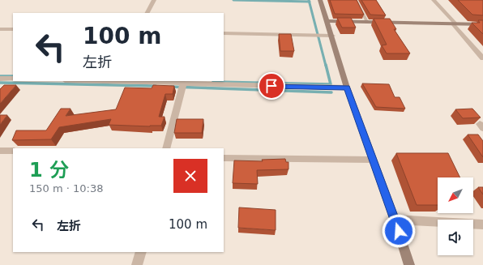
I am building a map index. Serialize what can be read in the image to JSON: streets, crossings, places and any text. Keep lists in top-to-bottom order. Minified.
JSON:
{"north":"bottom left","page":{"turn":["100 m","左折"],"heading":["1 分","150 m · 10:38"],"list":[{"name":"左折","value":"100 m"}]}}
